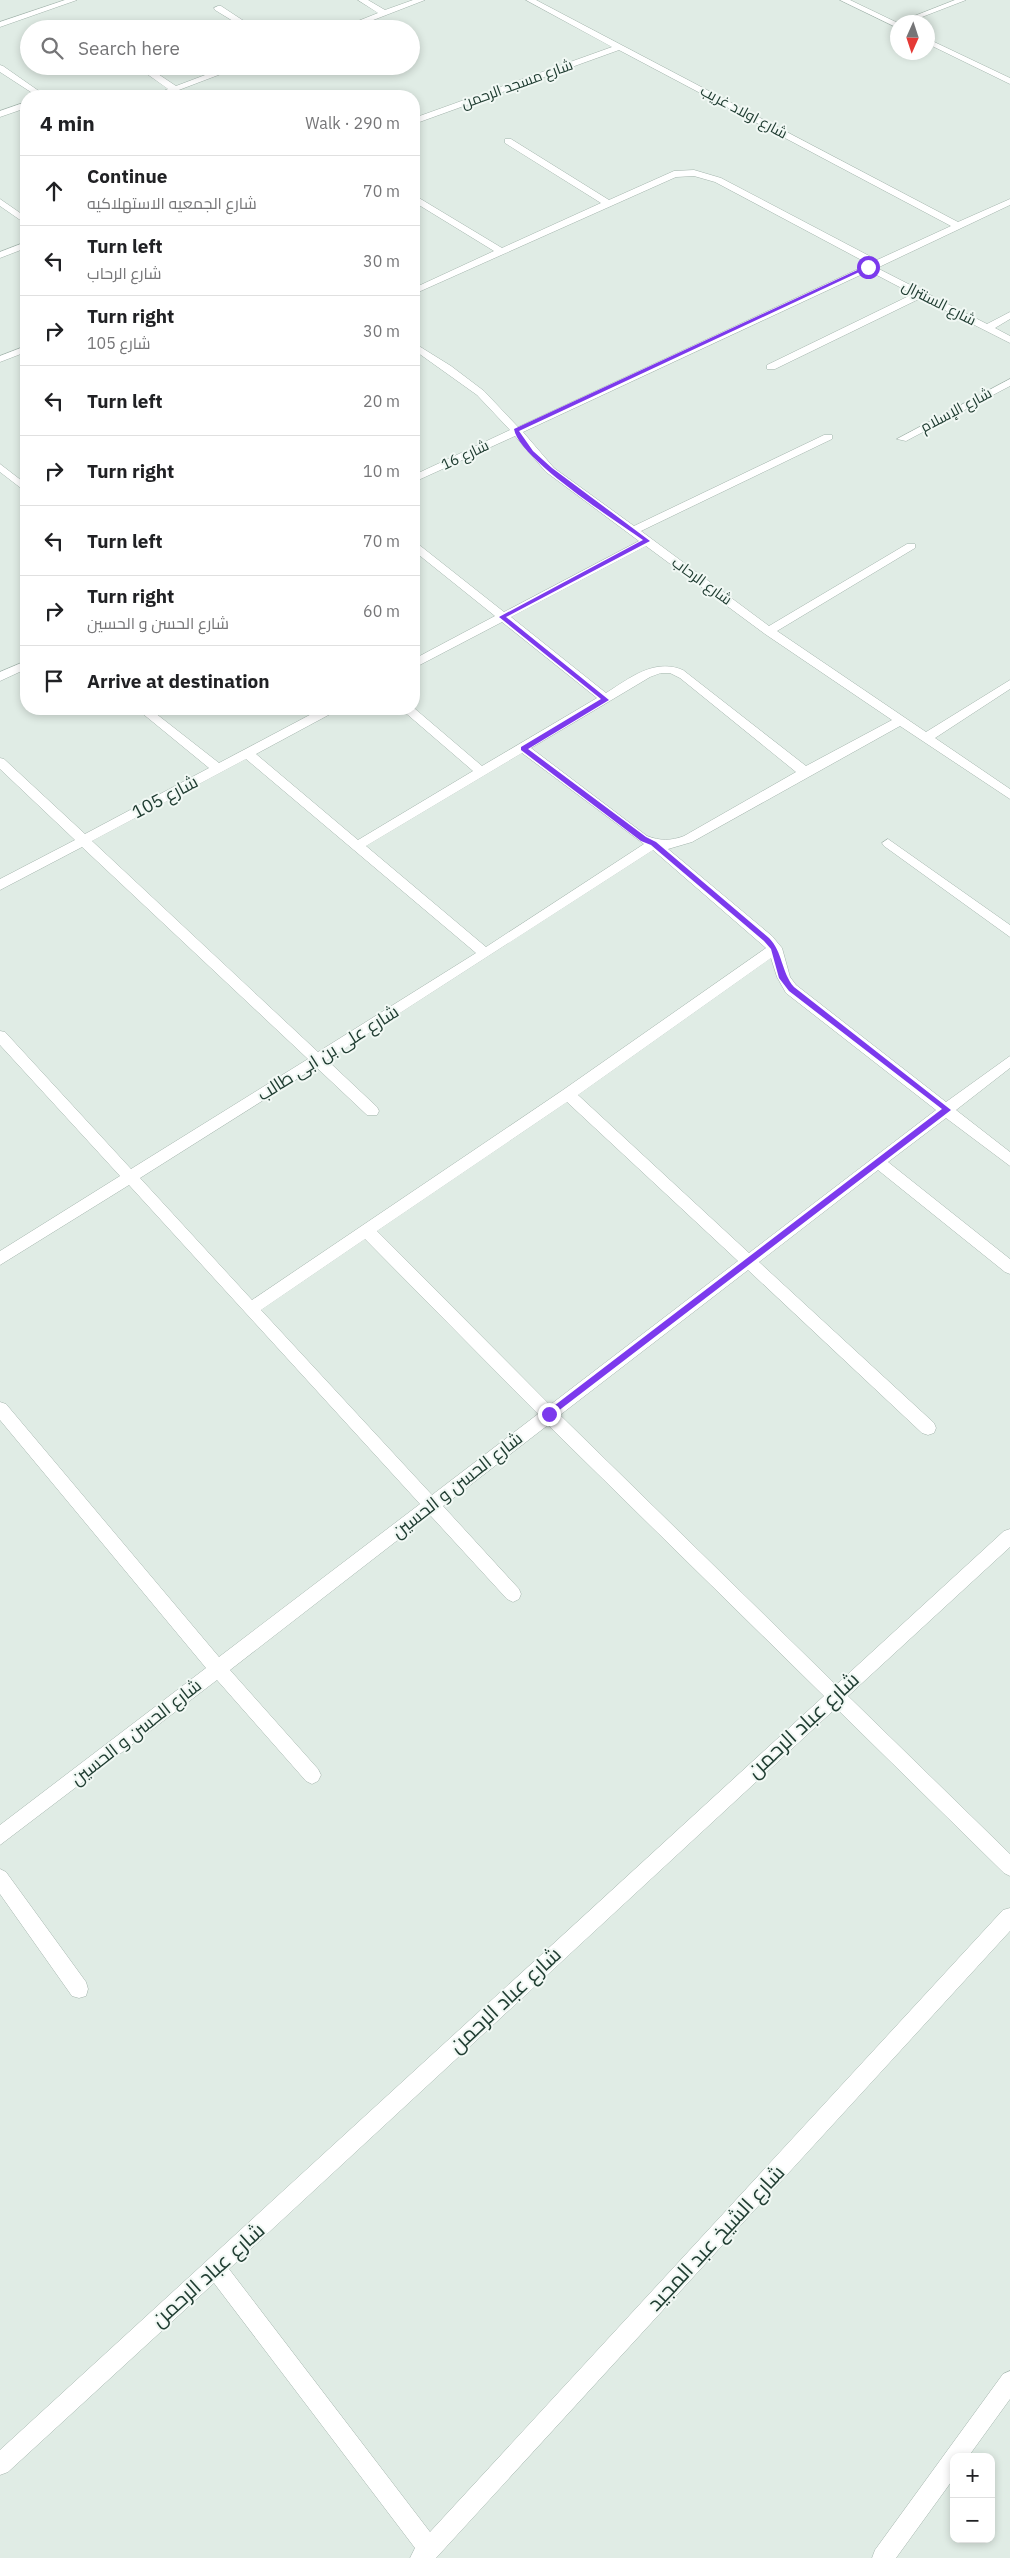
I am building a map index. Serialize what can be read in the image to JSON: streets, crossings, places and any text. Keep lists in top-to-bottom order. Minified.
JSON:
{"streets":{"street":["شارع مسجد الرحمن","شارع اولاد غريب","شارع السنترال","شارع الإسلام","شارع 16","شارع الرحاب","شارع 105","شارع على بن ابى طالب","شارع الحسن و الحسين","شارع عباد الرحمن","شارع الشيخ عبد المجيد"]},"crossings":[["شارع مسجد الرحمن","شارع اولاد غريب"],["شارع اولاد غريب","شارع 16"],["شارع السنترال","شارع 16"],["شارع 16","شارع الرحاب"]],"north":"bottom","page":{"search":"Search here","heading":["4 min","Walk · 290 m"],"list":[["Continue","شارع الجمعيه الاستهلاكيه","70 m"],["Turn left","شارع الرحاب","30 m"],["Turn right","شارع 105","30 m"],["Turn left","20 m"],["Turn right","10 m"],["Turn left","70 m"],["Turn right","شارع الحسن و الحسين","60 m"],"Arrive at destination"],"map_buttons":["+","−"]}}
